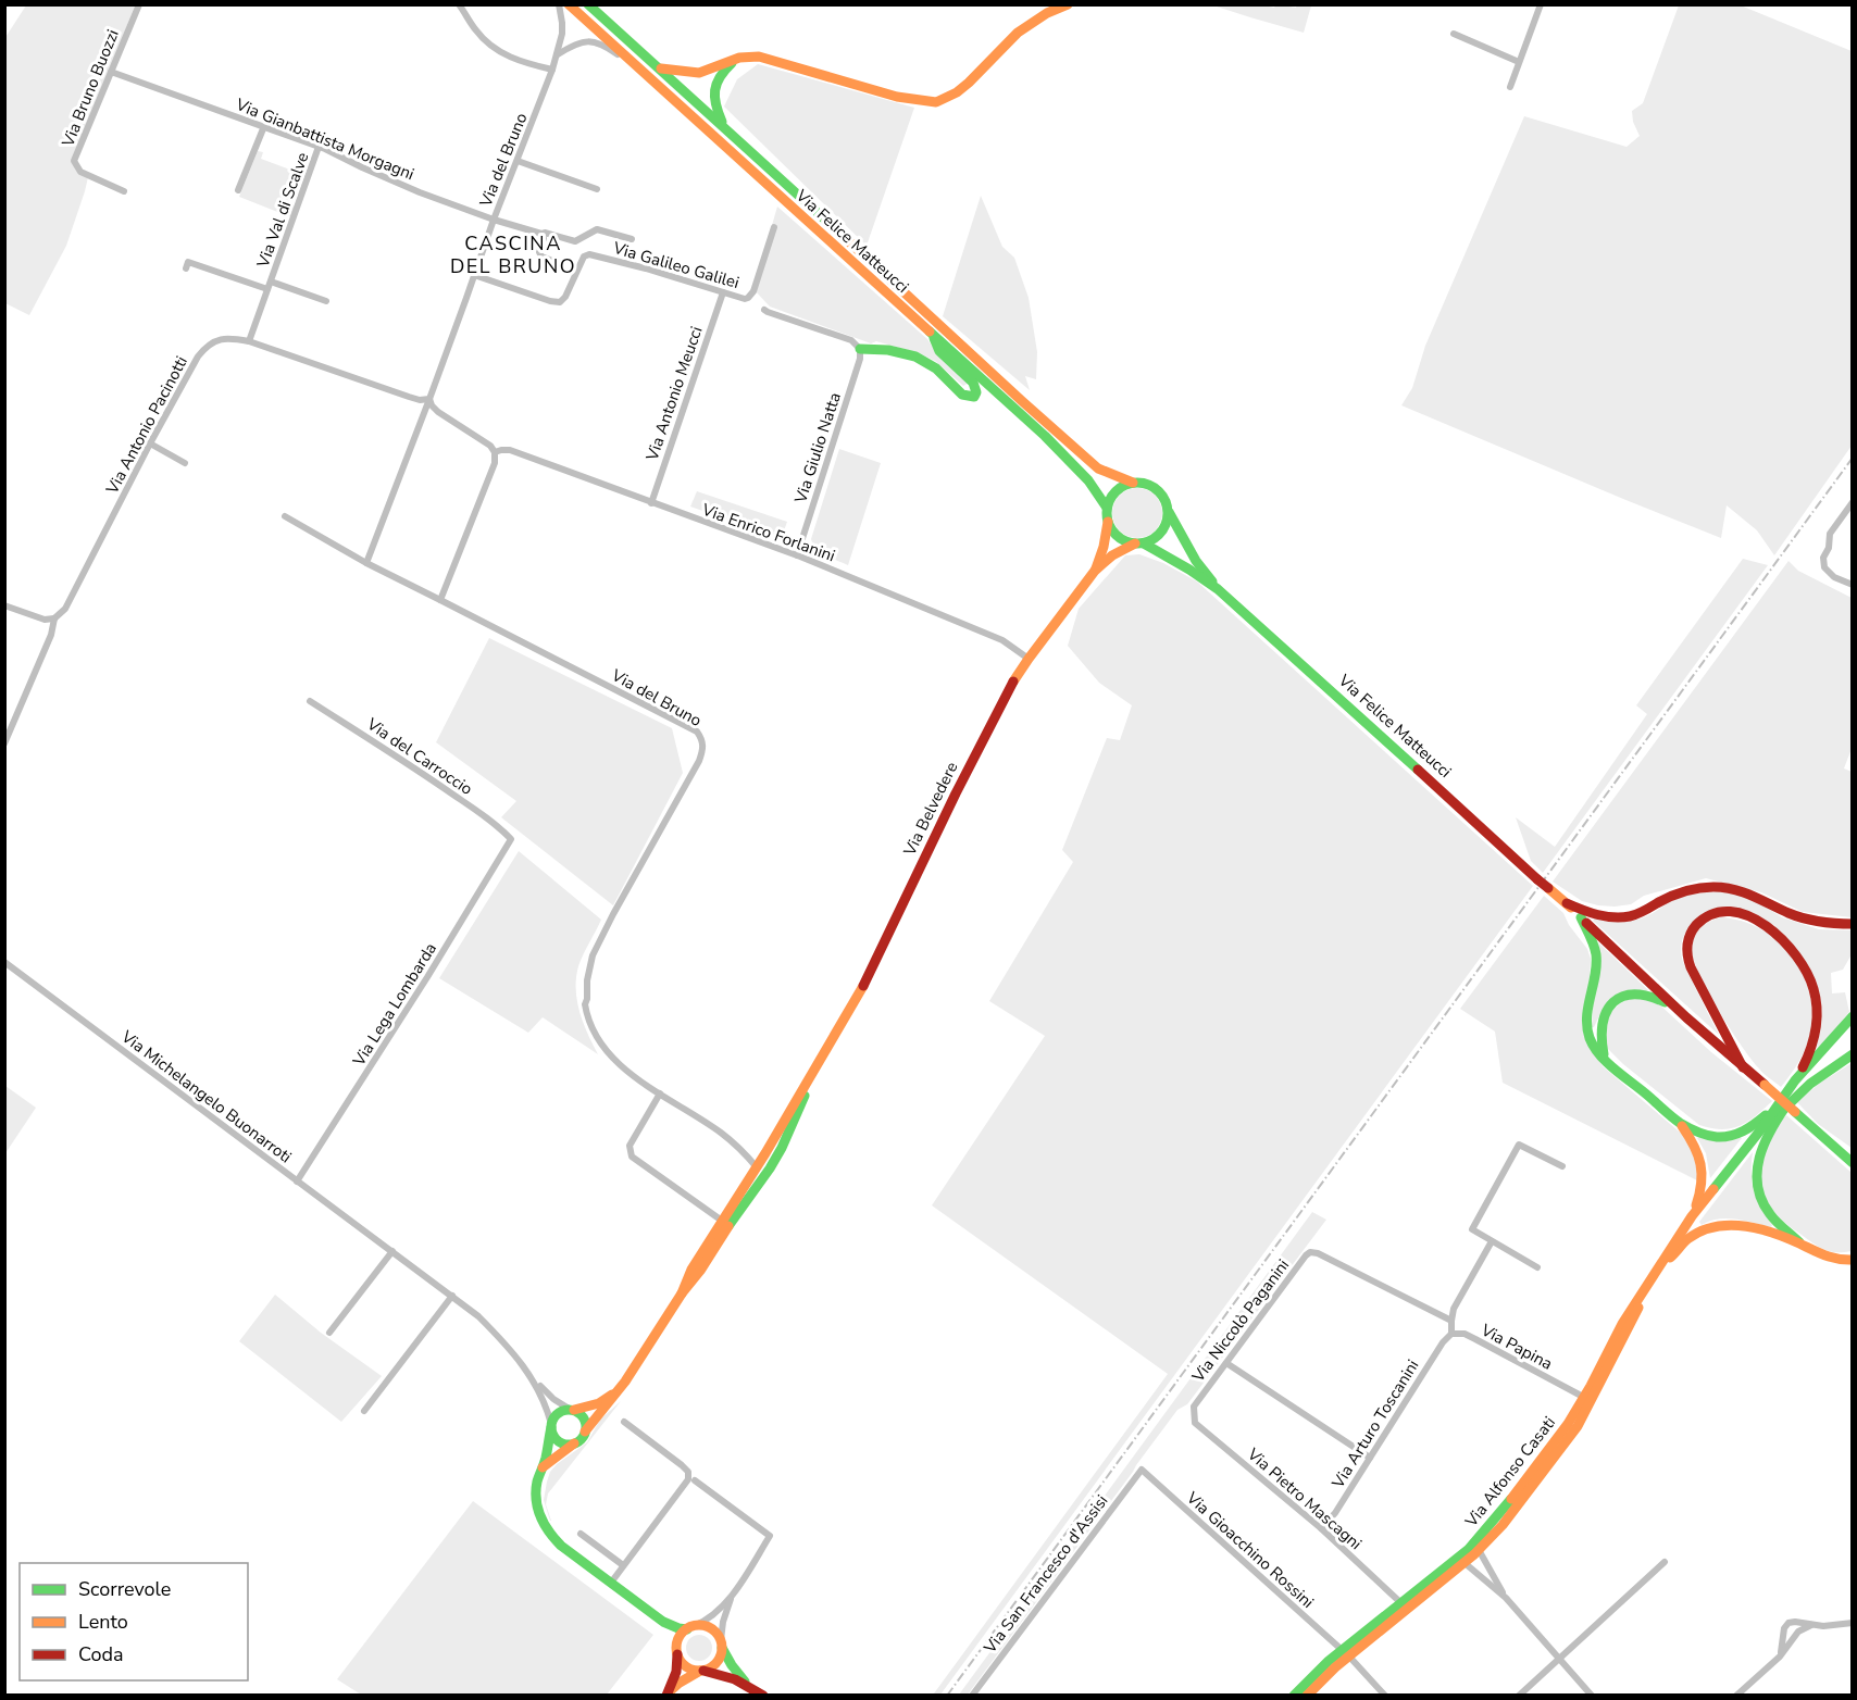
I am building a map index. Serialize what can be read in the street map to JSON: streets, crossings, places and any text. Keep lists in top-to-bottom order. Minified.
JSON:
{"streets":{"main road":["Via Felice Matteucci","Via Belvedere","Via Alfonso Casati"],"street":["Via Bruno Buozzi","Via Gianbattista Morgagni","Via del Bruno","Via Val di Scalve","Via Galileo Galilei","Via Antonio Meucci","Via Antonio Pacinotti","Via Giulio Natta","Via Enrico Forlanini","Via del Carroccio","Via Lega Lombarda","Via Michelangelo Buonarroti","Via Niccolò Paganini","Via Papina","Via Arturo Toscanini","Via Pietro Mascagni","Via Gioacchino Rossini","Via San Francesco d'Assisi"]},"crossings":[["Via Bruno Buozzi","Via Gianbattista Morgagni"],["Via Gianbattista Morgagni","Via del Bruno"],["Via Gianbattista Morgagni","Via Val di Scalve"],["Via del Bruno","Via Galileo Galilei"],["Via del Bruno","Via Antonio Pacinotti"],["Via del Bruno","Via Belvedere"],["Via Val di Scalve","Via Antonio Pacinotti"],["Via Felice Matteucci","Via Belvedere"],["Via Galileo Galilei","Via Antonio Meucci"],["Via Antonio Meucci","Via Enrico Forlanini"],["Via Giulio Natta","Via Enrico Forlanini"],["Via Enrico Forlanini","Via Belvedere"],["Via del Carroccio","Via Lega Lombarda"],["Via Belvedere","Via Michelangelo Buonarroti"],["Via Lega Lombarda","Via Michelangelo Buonarroti"],["Via Niccolò Paganini","Via Pietro Mascagni"],["Via Papina","Via Arturo Toscanini"],["Via Papina","Via Alfonso Casati"],["Via Arturo Toscanini","Via Pietro Mascagni"],["Via Alfonso Casati","Via Pietro Mascagni"],["Via Alfonso Casati","Via Gioacchino Rossini"],["Via Gioacchino Rossini","Via San Francesco d'Assisi"]],"districts":["CASCINA DEL BRUNO"],"legend":["Scorrevole","Lento","Coda"]}
